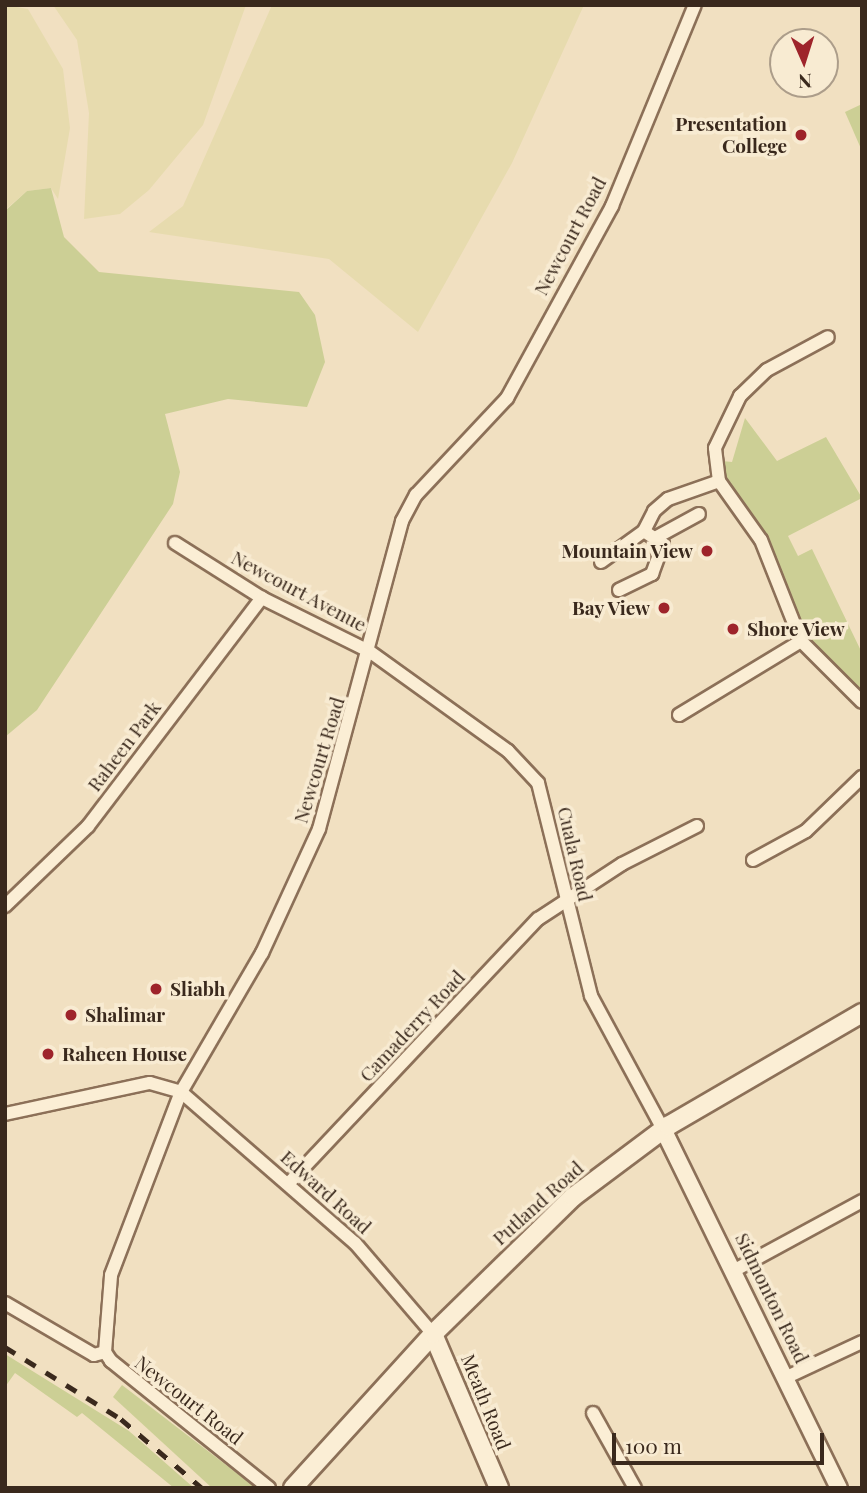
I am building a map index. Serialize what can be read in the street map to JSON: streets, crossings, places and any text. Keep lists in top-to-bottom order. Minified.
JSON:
{"streets":{"main road":["Putland Road","Meath Road"],"street":["Newcourt Road","Newcourt Avenue","Raheen Park","Cuala Road","Camaderry Road","Edward Road","Sidmonton Road"]},"crossings":[["Newcourt Road","Newcourt Avenue"],["Newcourt Road","Cuala Road"],["Newcourt Road","Edward Road"],["Newcourt Avenue","Raheen Park"],["Newcourt Avenue","Cuala Road"],["Cuala Road","Camaderry Road"],["Cuala Road","Putland Road"],["Cuala Road","Sidmonton Road"],["Camaderry Road","Edward Road"],["Edward Road","Putland Road"],["Edward Road","Meath Road"],["Putland Road","Sidmonton Road"],["Putland Road","Meath Road"]],"places":["Presentation College","Mountain View","Bay View","Shore View","Sliabh","Shalimar","Raheen House"],"scale_bar":"100 m","north":"bottom"}
